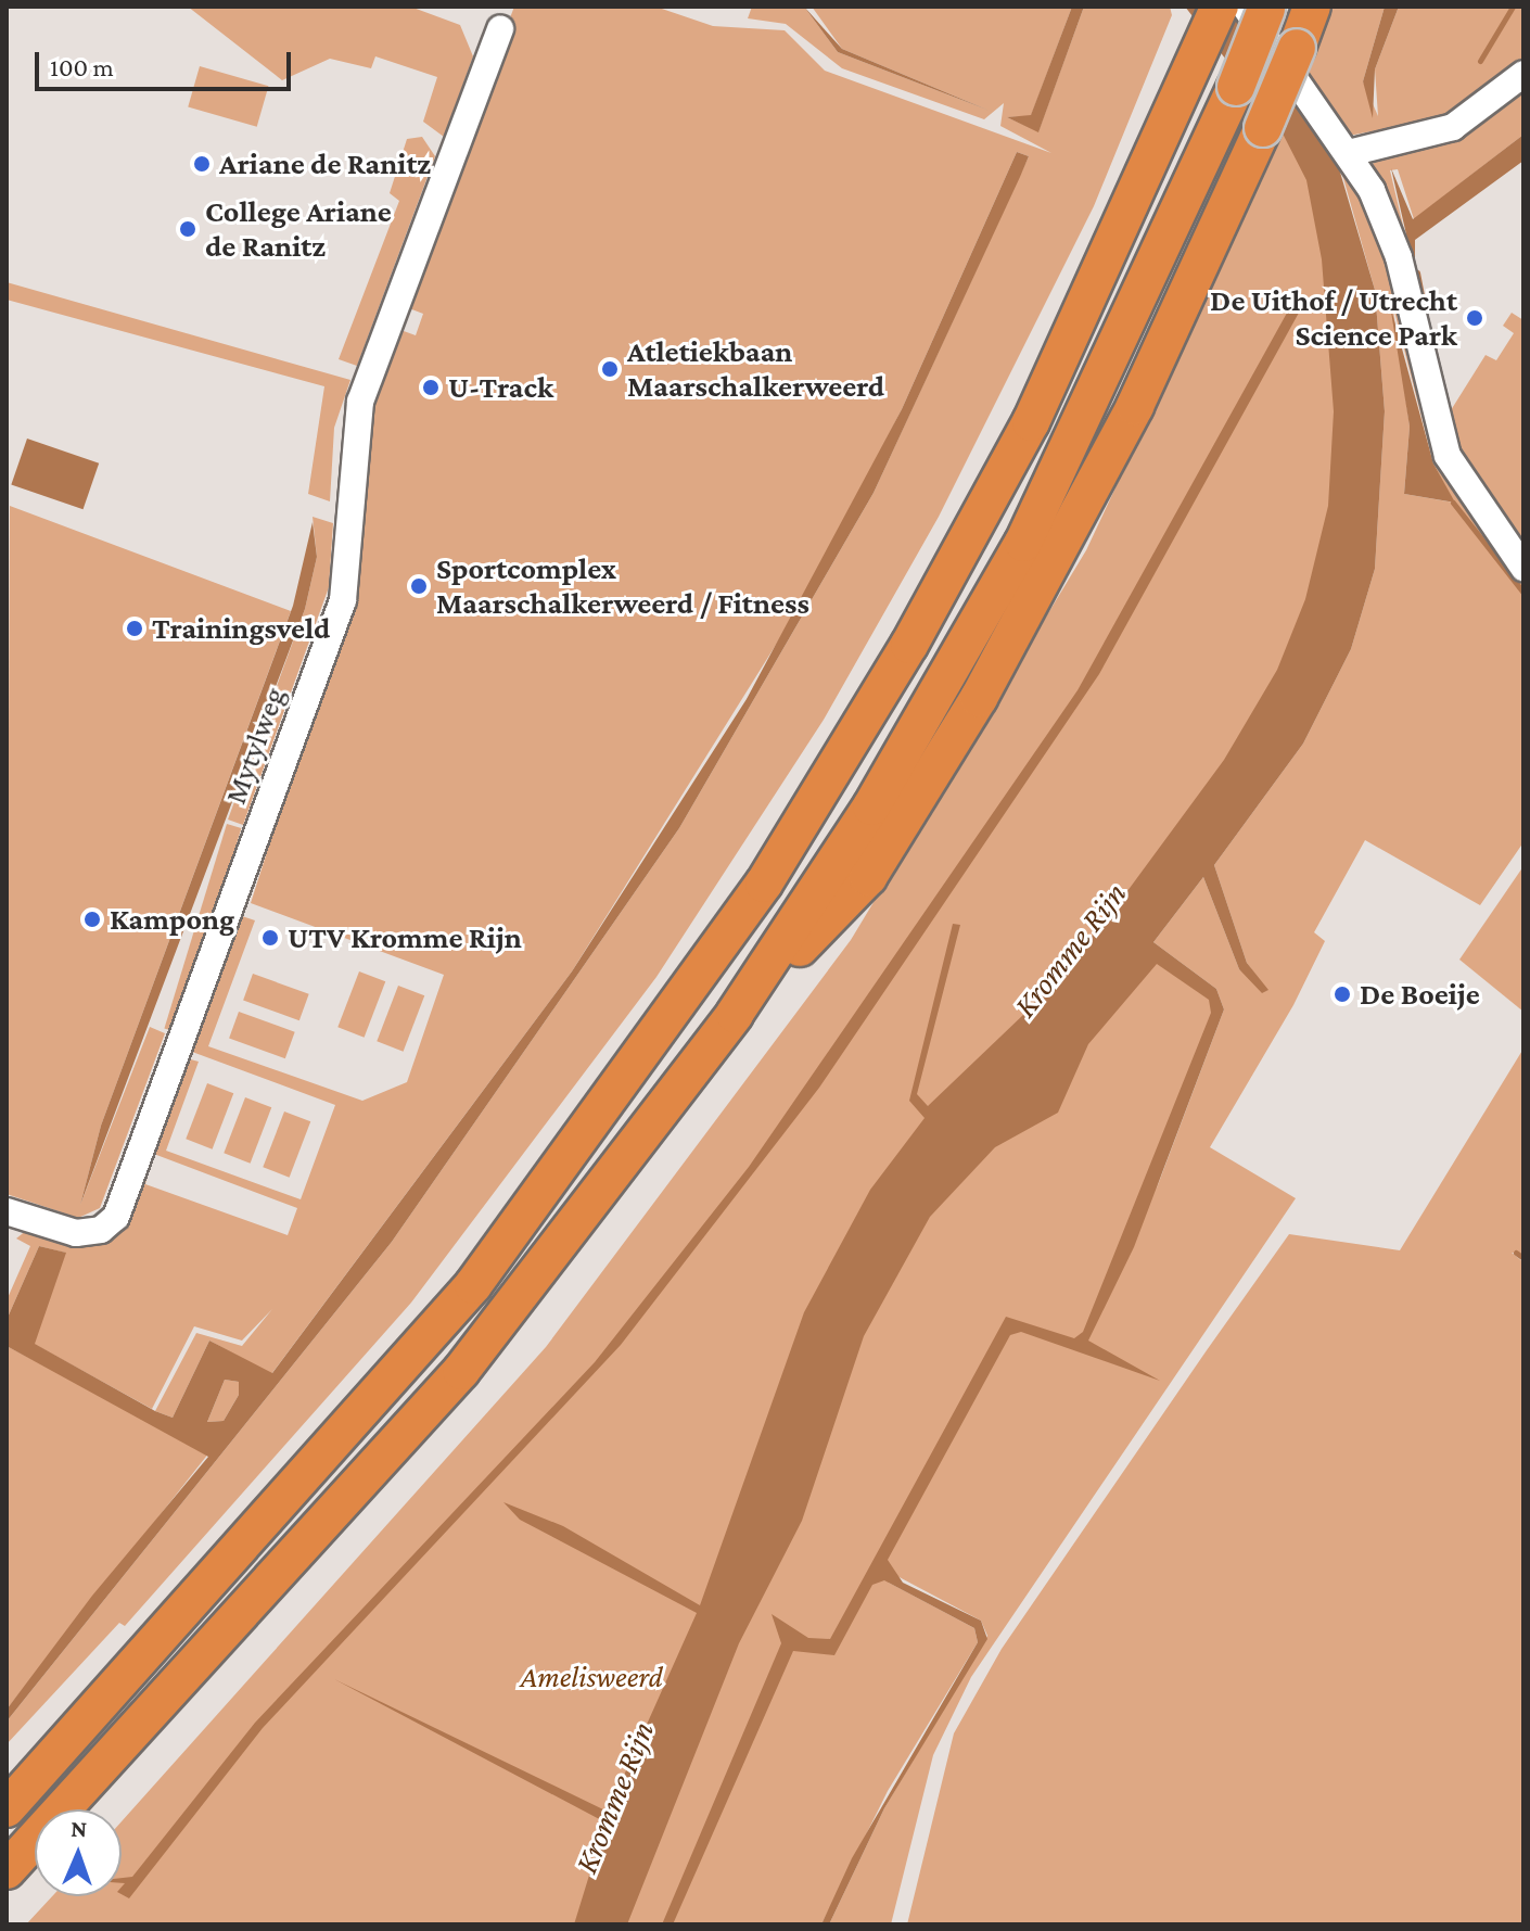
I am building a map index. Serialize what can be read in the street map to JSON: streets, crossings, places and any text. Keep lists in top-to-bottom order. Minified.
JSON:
{"streets":{"street":["Mytylweg"]},"water":["Kromme Rijn"],"parks":["Amelisweerd"],"places":["Ariane de Ranitz","College Ariane de Ranitz","De Uithof / Utrecht Science Park","Atletiekbaan Maarschalkerweerd","U-Track","Sportcomplex Maarschalkerweerd / Fitness","Trainingsveld","Kampong","UTV Kromme Rijn","De Boeije"],"scale_bar":"100 m","north":"top"}
